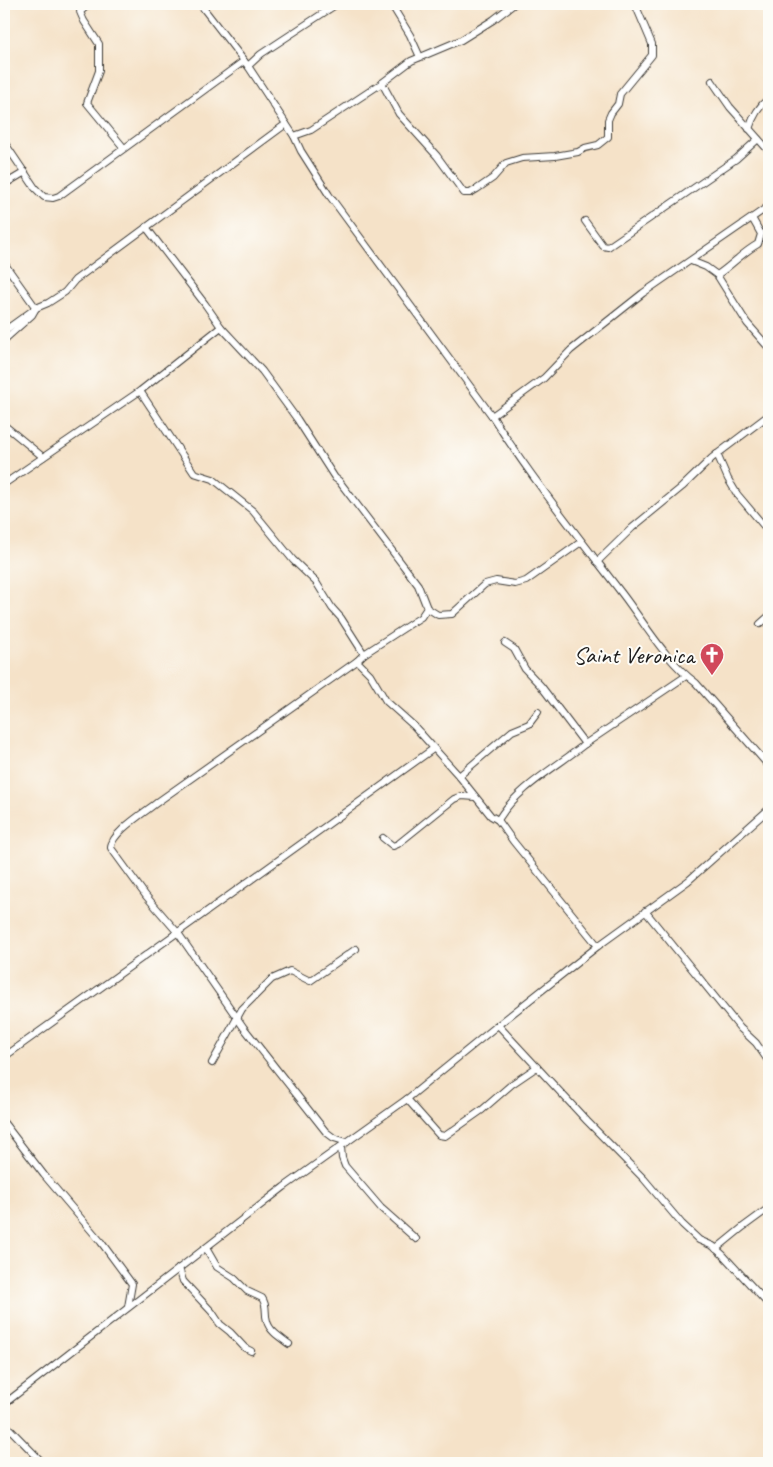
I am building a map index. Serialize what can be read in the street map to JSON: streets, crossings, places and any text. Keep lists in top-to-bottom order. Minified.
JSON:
{"places":{"church":["Saint Veronica"]}}
